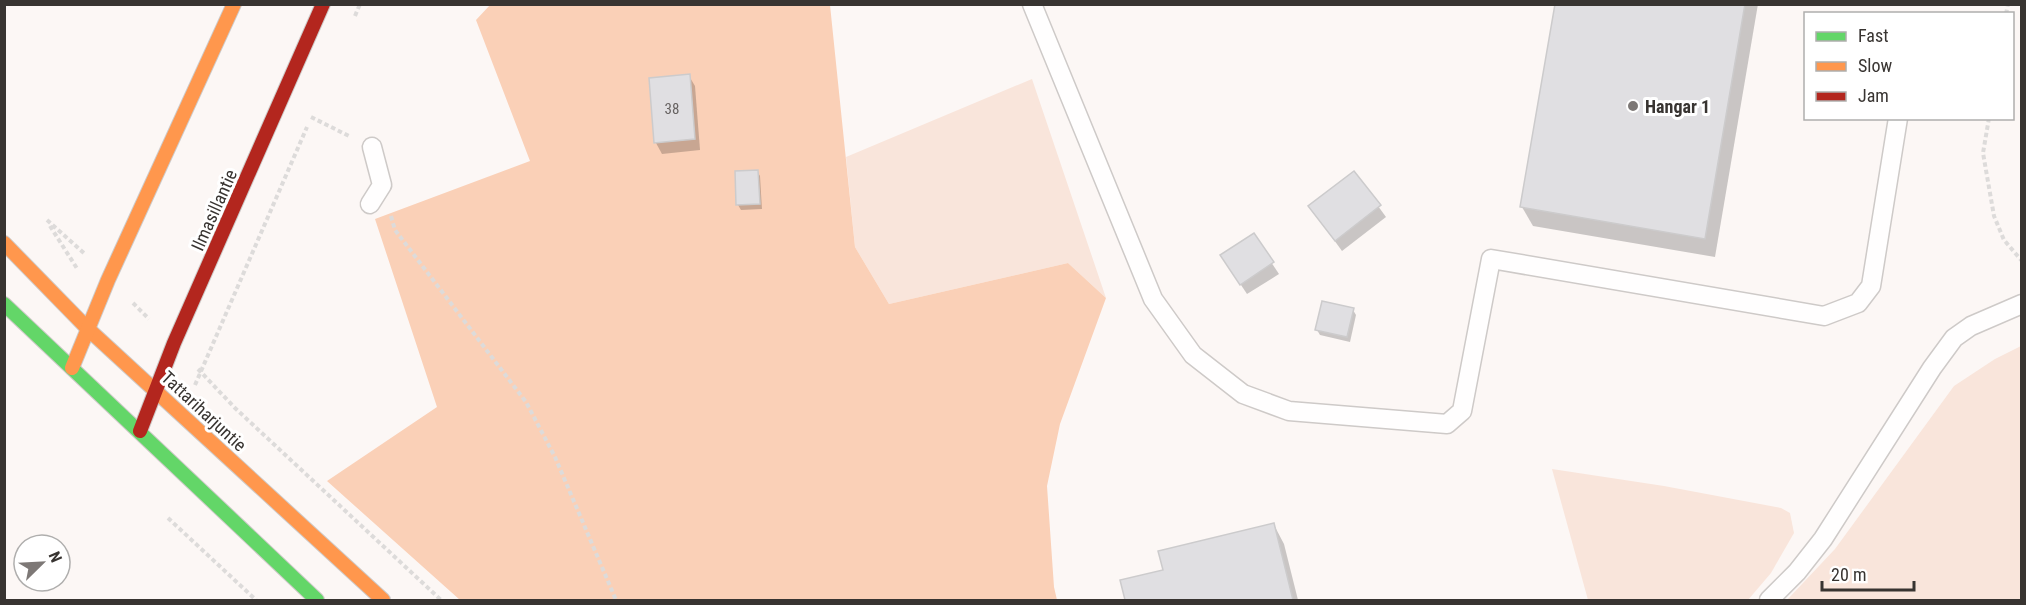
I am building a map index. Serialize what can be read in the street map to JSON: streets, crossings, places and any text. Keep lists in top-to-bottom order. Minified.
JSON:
{"streets":{"main road":["Ilmasillantie","Tattariharjuntie"]},"crossings":[["Ilmasillantie","Tattariharjuntie"]],"places":["Hangar 1"],"house_numbers":["38"],"legend":["Fast","Slow","Jam"],"scale_bar":"20 m","north":"top right"}
